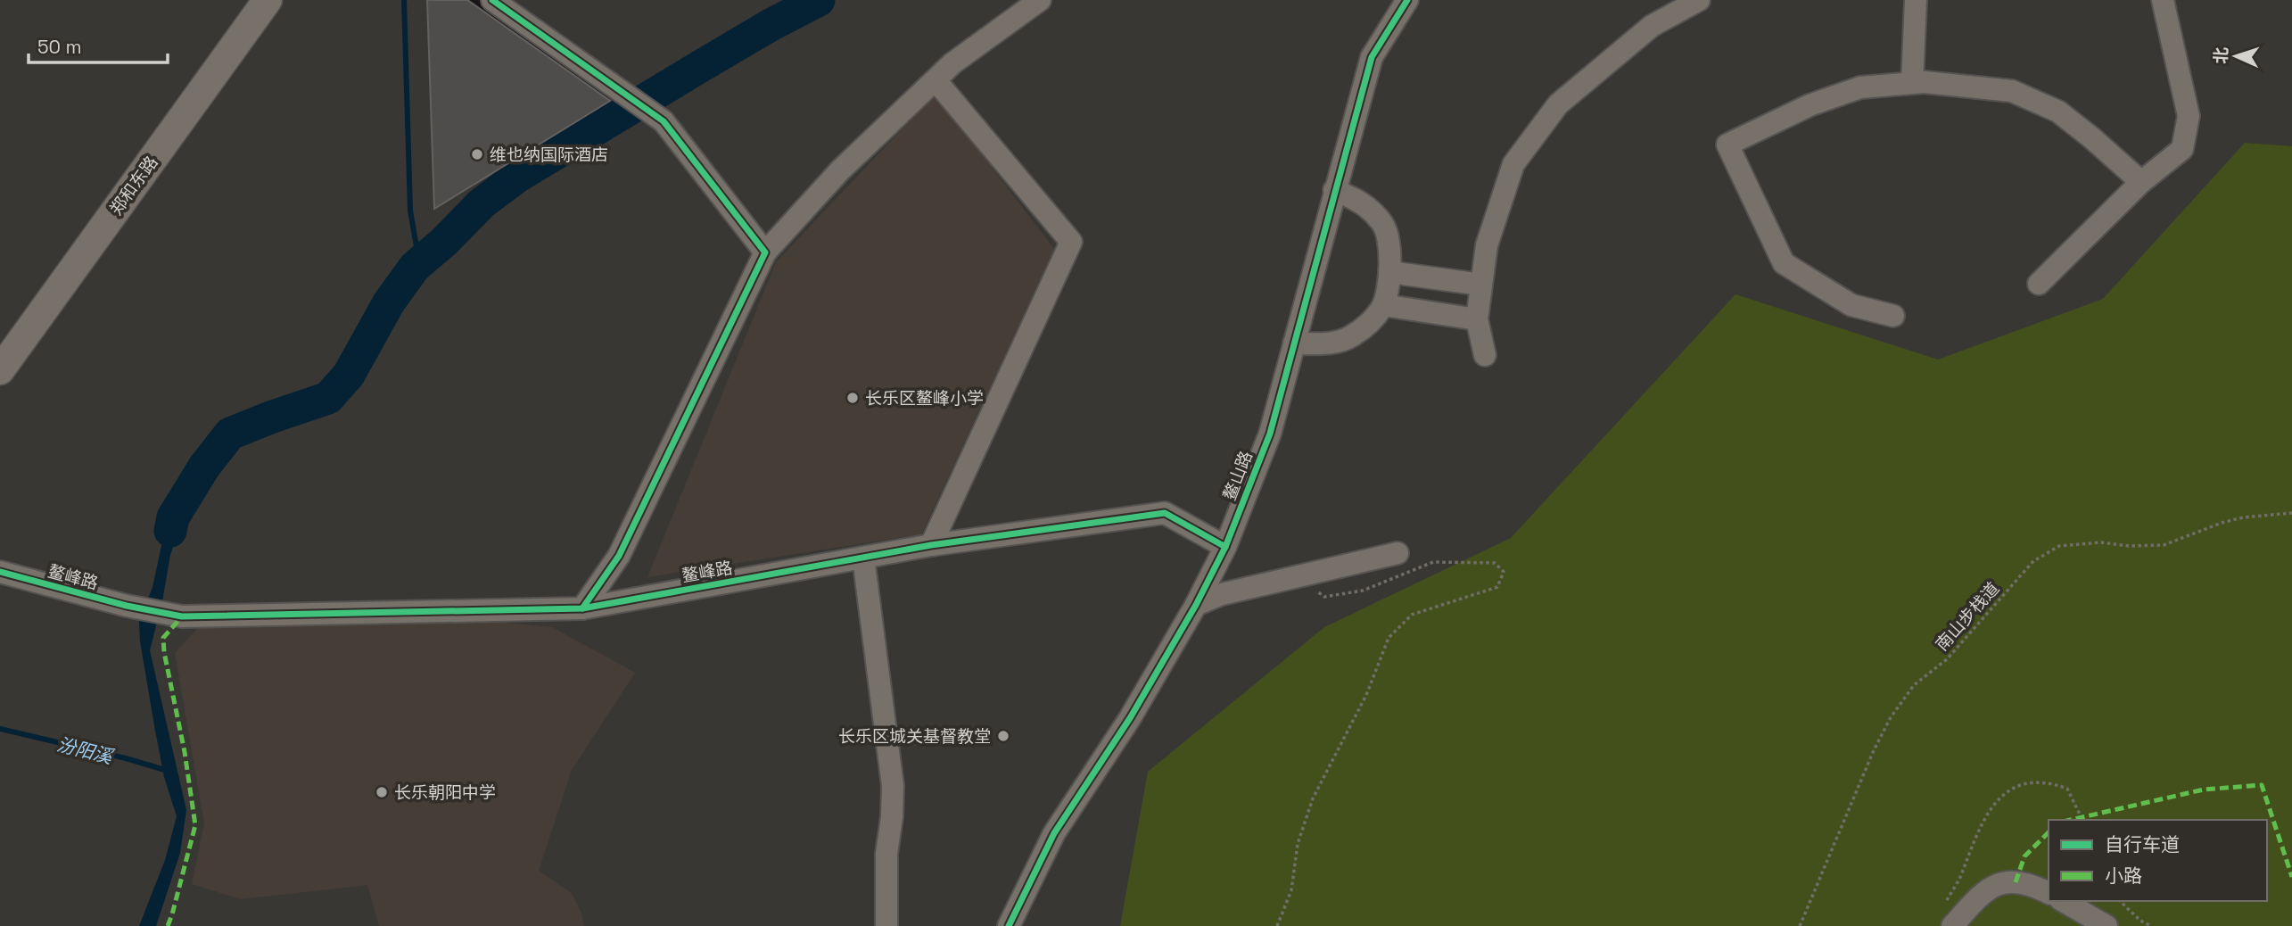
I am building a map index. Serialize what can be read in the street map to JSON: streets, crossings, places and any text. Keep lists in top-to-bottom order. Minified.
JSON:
{"streets":{"main road":["郑和东路"],"street":["鳌山路","鳌峰路"],"path":["南山步栈道"]},"crossings":[["鳌山路","鳌峰路"]],"water":["汾阳溪"],"places":["维也纳国际酒店","长乐区鳌峰小学","长乐区城关基督教堂","长乐朝阳中学"],"legend":["自行车道","小路"],"scale_bar":"50 m","north":"left"}
